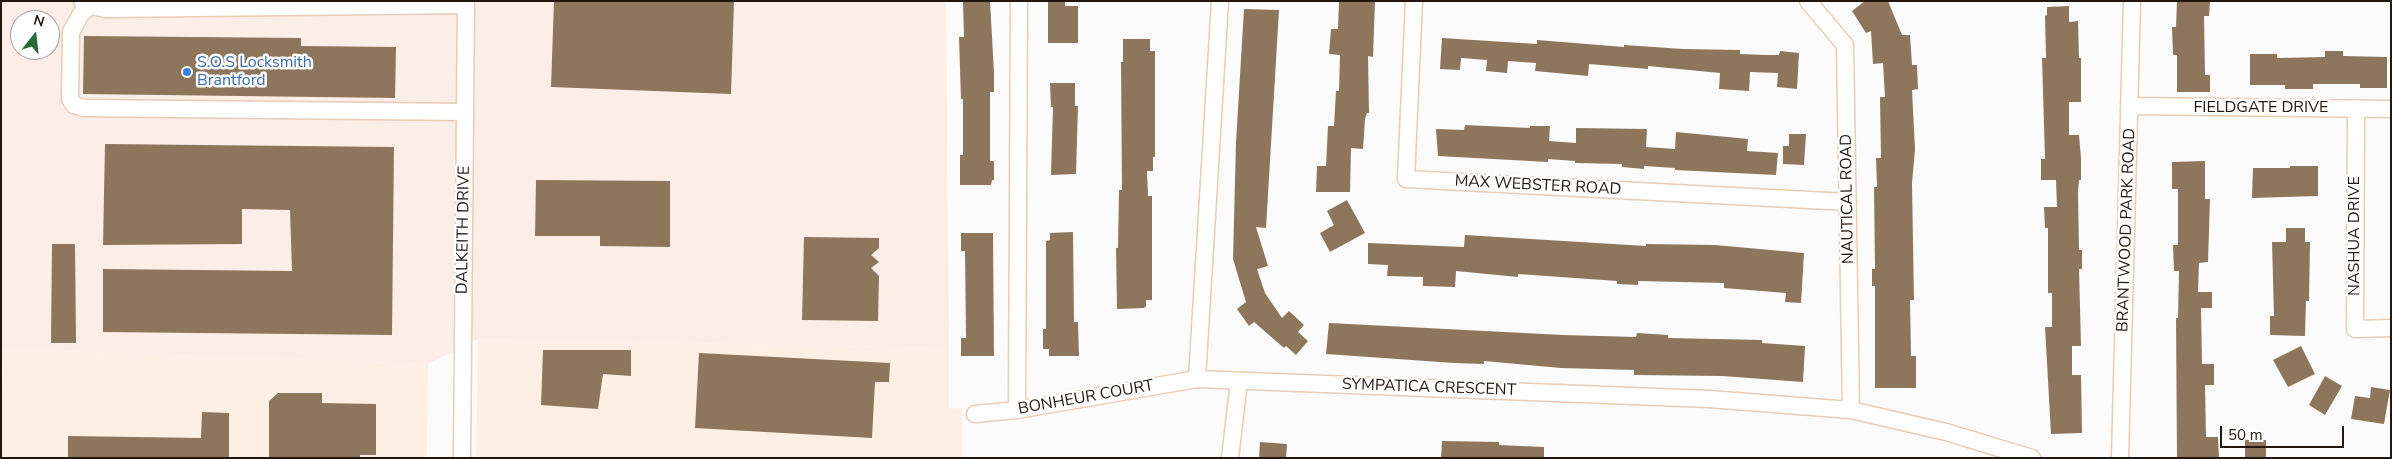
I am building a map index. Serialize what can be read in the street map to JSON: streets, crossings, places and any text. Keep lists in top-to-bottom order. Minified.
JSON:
{"streets":{"street":["FIELDGATE DRIVE","MAX WEBSTER ROAD","NAUTICAL ROAD","DALKEITH DRIVE","BRANTWOOD PARK ROAD","NASHUA DRIVE","SYMPATICA CRESCENT","BONHEUR COURT"]},"crossings":[["FIELDGATE DRIVE","BRANTWOOD PARK ROAD"],["FIELDGATE DRIVE","NASHUA DRIVE"],["MAX WEBSTER ROAD","NAUTICAL ROAD"],["NAUTICAL ROAD","SYMPATICA CRESCENT"],["SYMPATICA CRESCENT","BONHEUR COURT"]],"places":["S.O.S Locksmith Brantford"],"scale_bar":"50 m","north":"top"}
